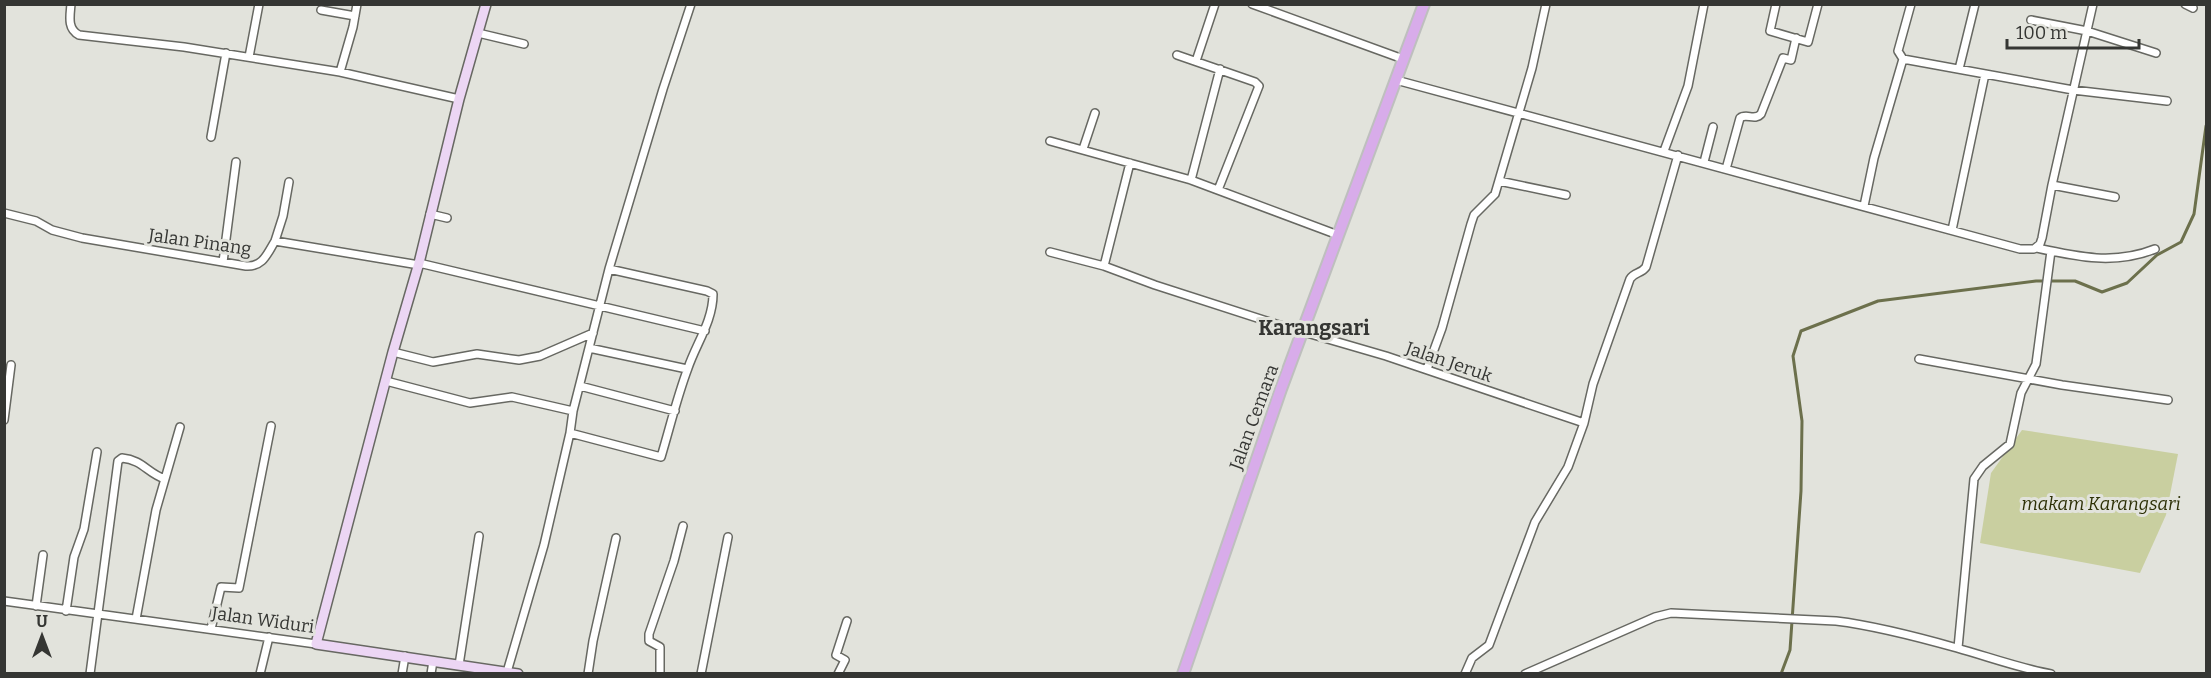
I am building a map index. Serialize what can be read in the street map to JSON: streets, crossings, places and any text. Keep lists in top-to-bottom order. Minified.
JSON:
{"streets":{"main road":["Jalan Cemara","Jalan Widuri"],"street":["Jalan Pinang","Jalan Jeruk"]},"crossings":[["Jalan Jeruk","Jalan Cemara"]],"districts":["Karangsari"],"parks":["makam Karangsari"],"scale_bar":"100 m","north":"top"}
